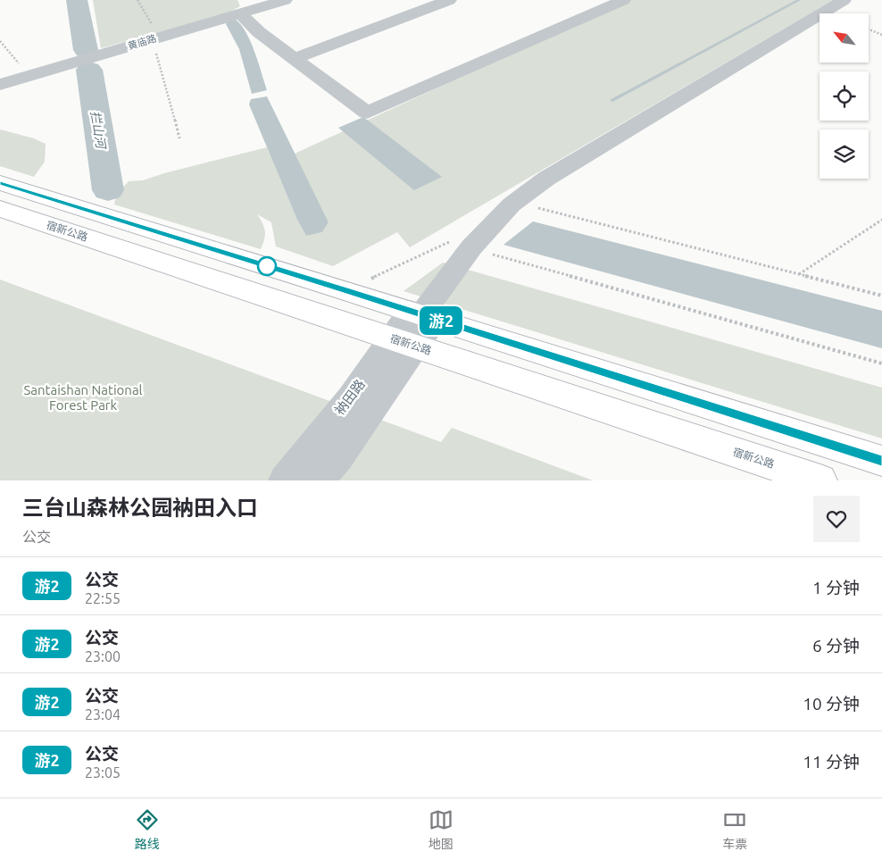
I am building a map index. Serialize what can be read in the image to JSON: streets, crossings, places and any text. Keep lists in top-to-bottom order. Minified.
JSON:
{"streets":{"highway":["宿新公路"],"street":["黄庙路","衲田路"]},"crossings":[["宿新公路","衲田路"]],"water":["拦山河"],"parks":["Santaishan National Forest Park"],"lines":["bus line 游2"],"north":"top left","page":{"on_map":"游2","heading":["三台山森林公园衲田入口","公交"],"list":[{"mark":"游2","name":"公交","note":"22:55","value":"1 分钟"},{"mark":"游2","name":"公交","note":"23:00","value":"6 分钟"},{"mark":"游2","name":"公交","note":"23:04","value":"10 分钟"},{"mark":"游2","name":"公交","note":"23:05","value":"11 分钟"}],"tabs":["路线","地图","车票"]}}
